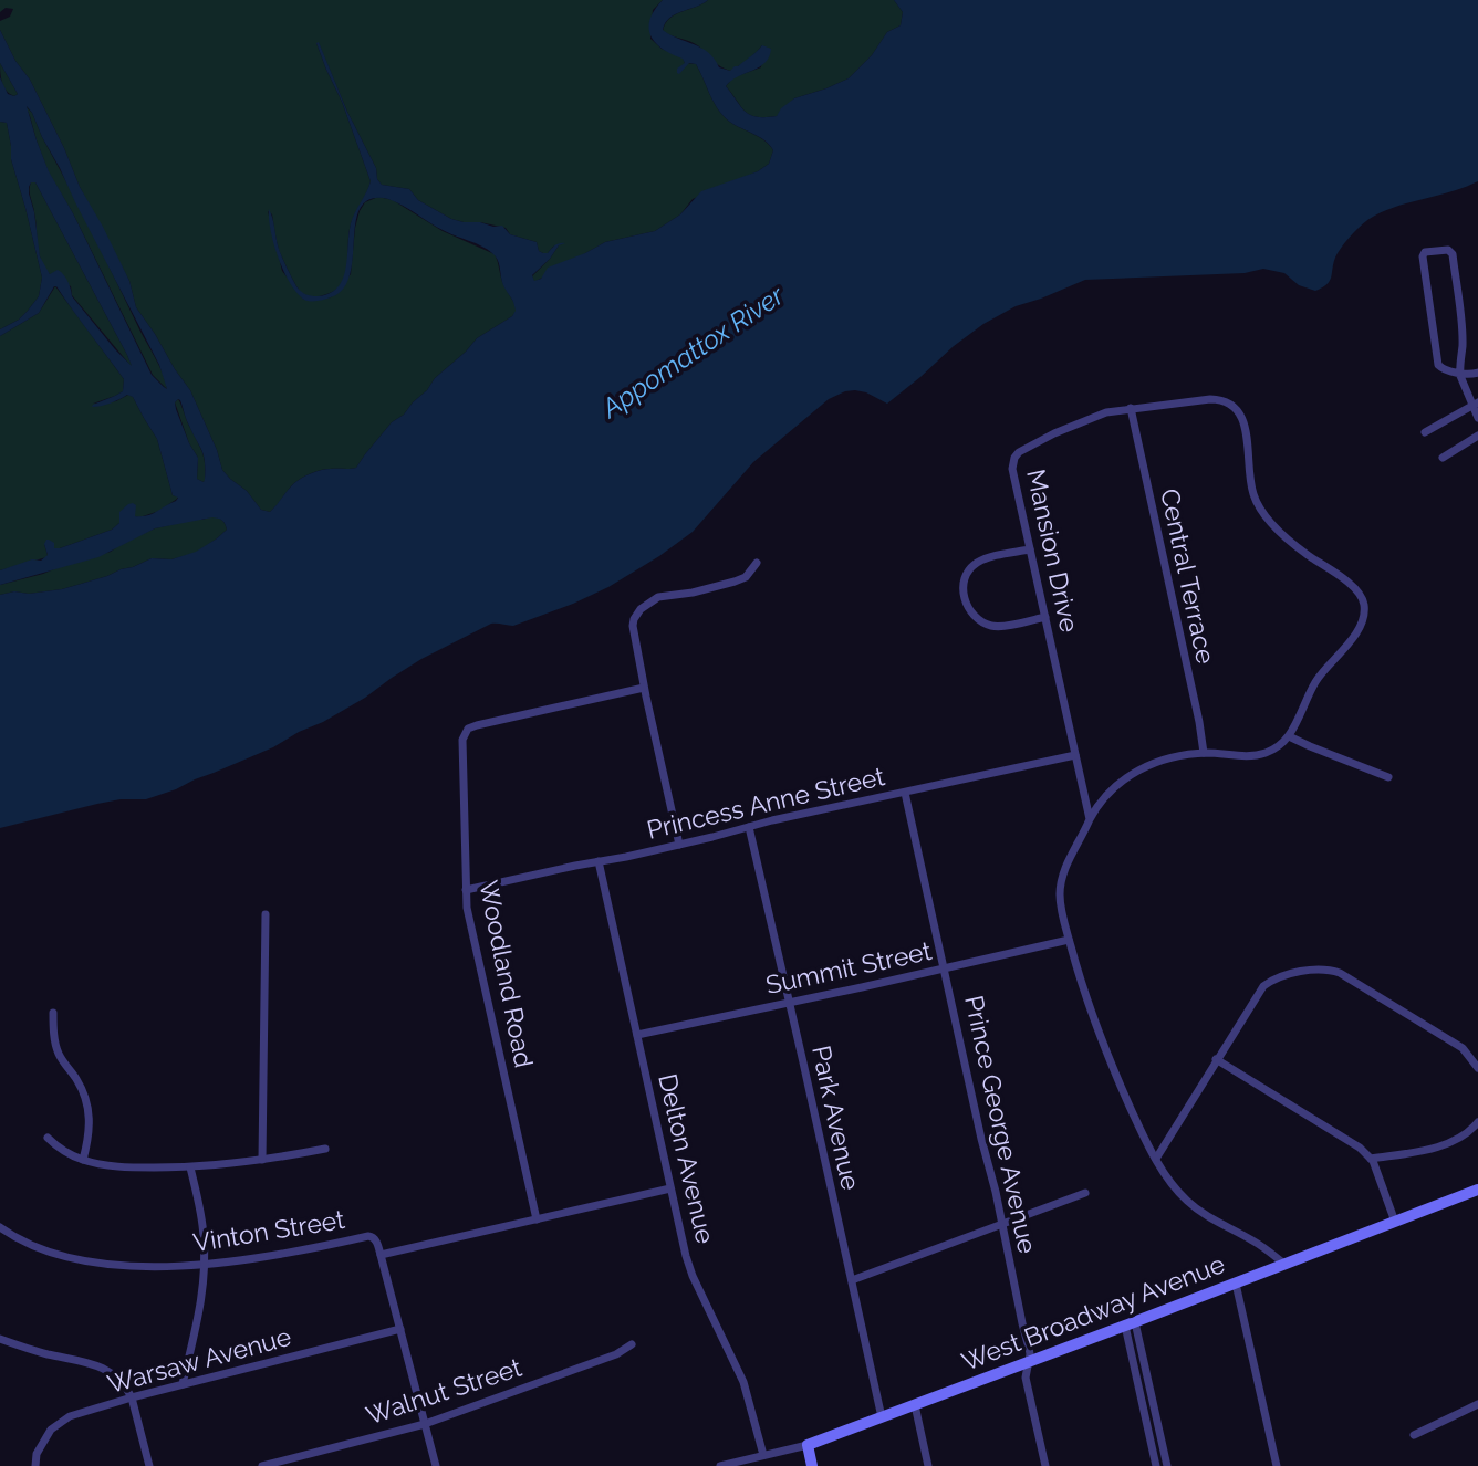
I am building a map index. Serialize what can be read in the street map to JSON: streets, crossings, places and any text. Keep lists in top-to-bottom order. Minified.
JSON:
{"streets":{"main road":["West Broadway Avenue"],"street":["Mansion Drive","Central Terrace","Princess Anne Street","Summit Street","Woodland Road","Park Avenue","Prince George Avenue","Delton Avenue","Vinton Street","Warsaw Avenue","Walnut Street"]},"crossings":[["Mansion Drive","Central Terrace"],["Mansion Drive","Princess Anne Street"],["Princess Anne Street","Woodland Road"],["Princess Anne Street","Park Avenue"],["Princess Anne Street","Prince George Avenue"],["Princess Anne Street","Delton Avenue"],["Summit Street","Park Avenue"],["Summit Street","Prince George Avenue"],["Summit Street","Delton Avenue"],["Park Avenue","West Broadway Avenue"],["Prince George Avenue","West Broadway Avenue"],["Delton Avenue","West Broadway Avenue"]],"water":["Appomattox River"]}
